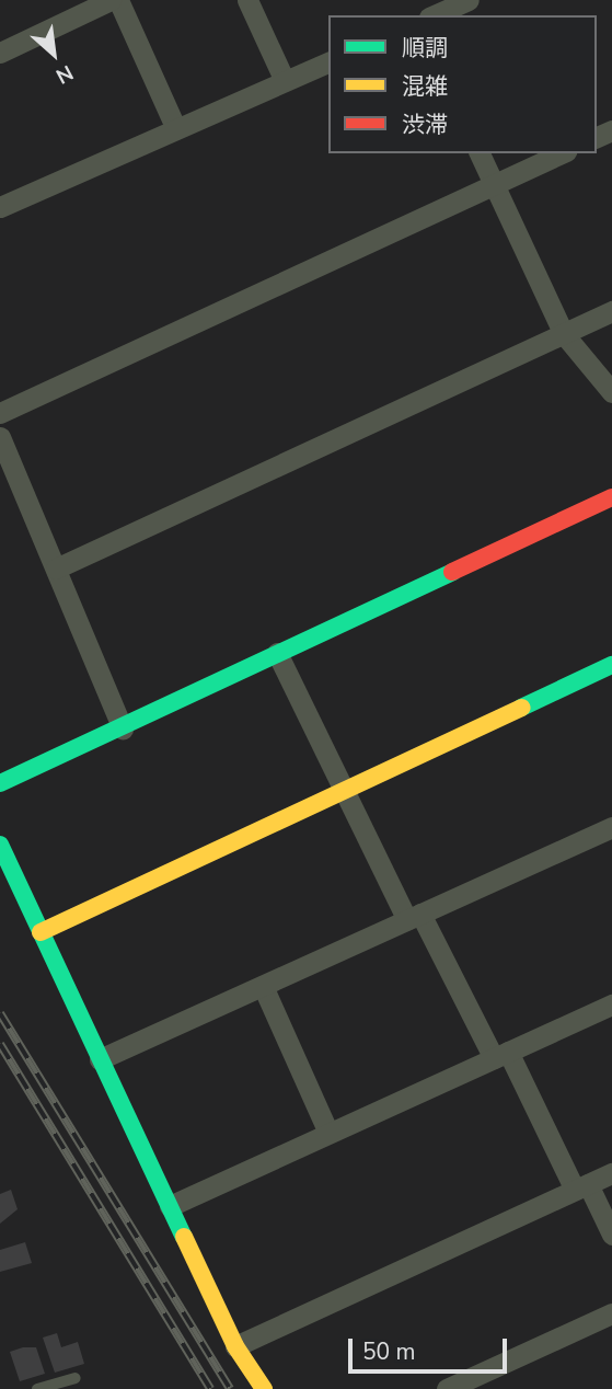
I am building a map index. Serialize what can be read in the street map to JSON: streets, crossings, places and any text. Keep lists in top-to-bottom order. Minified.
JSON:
{"legend":["順調","混雑","渋滞"],"scale_bar":"50 m","north":"bottom right"}
